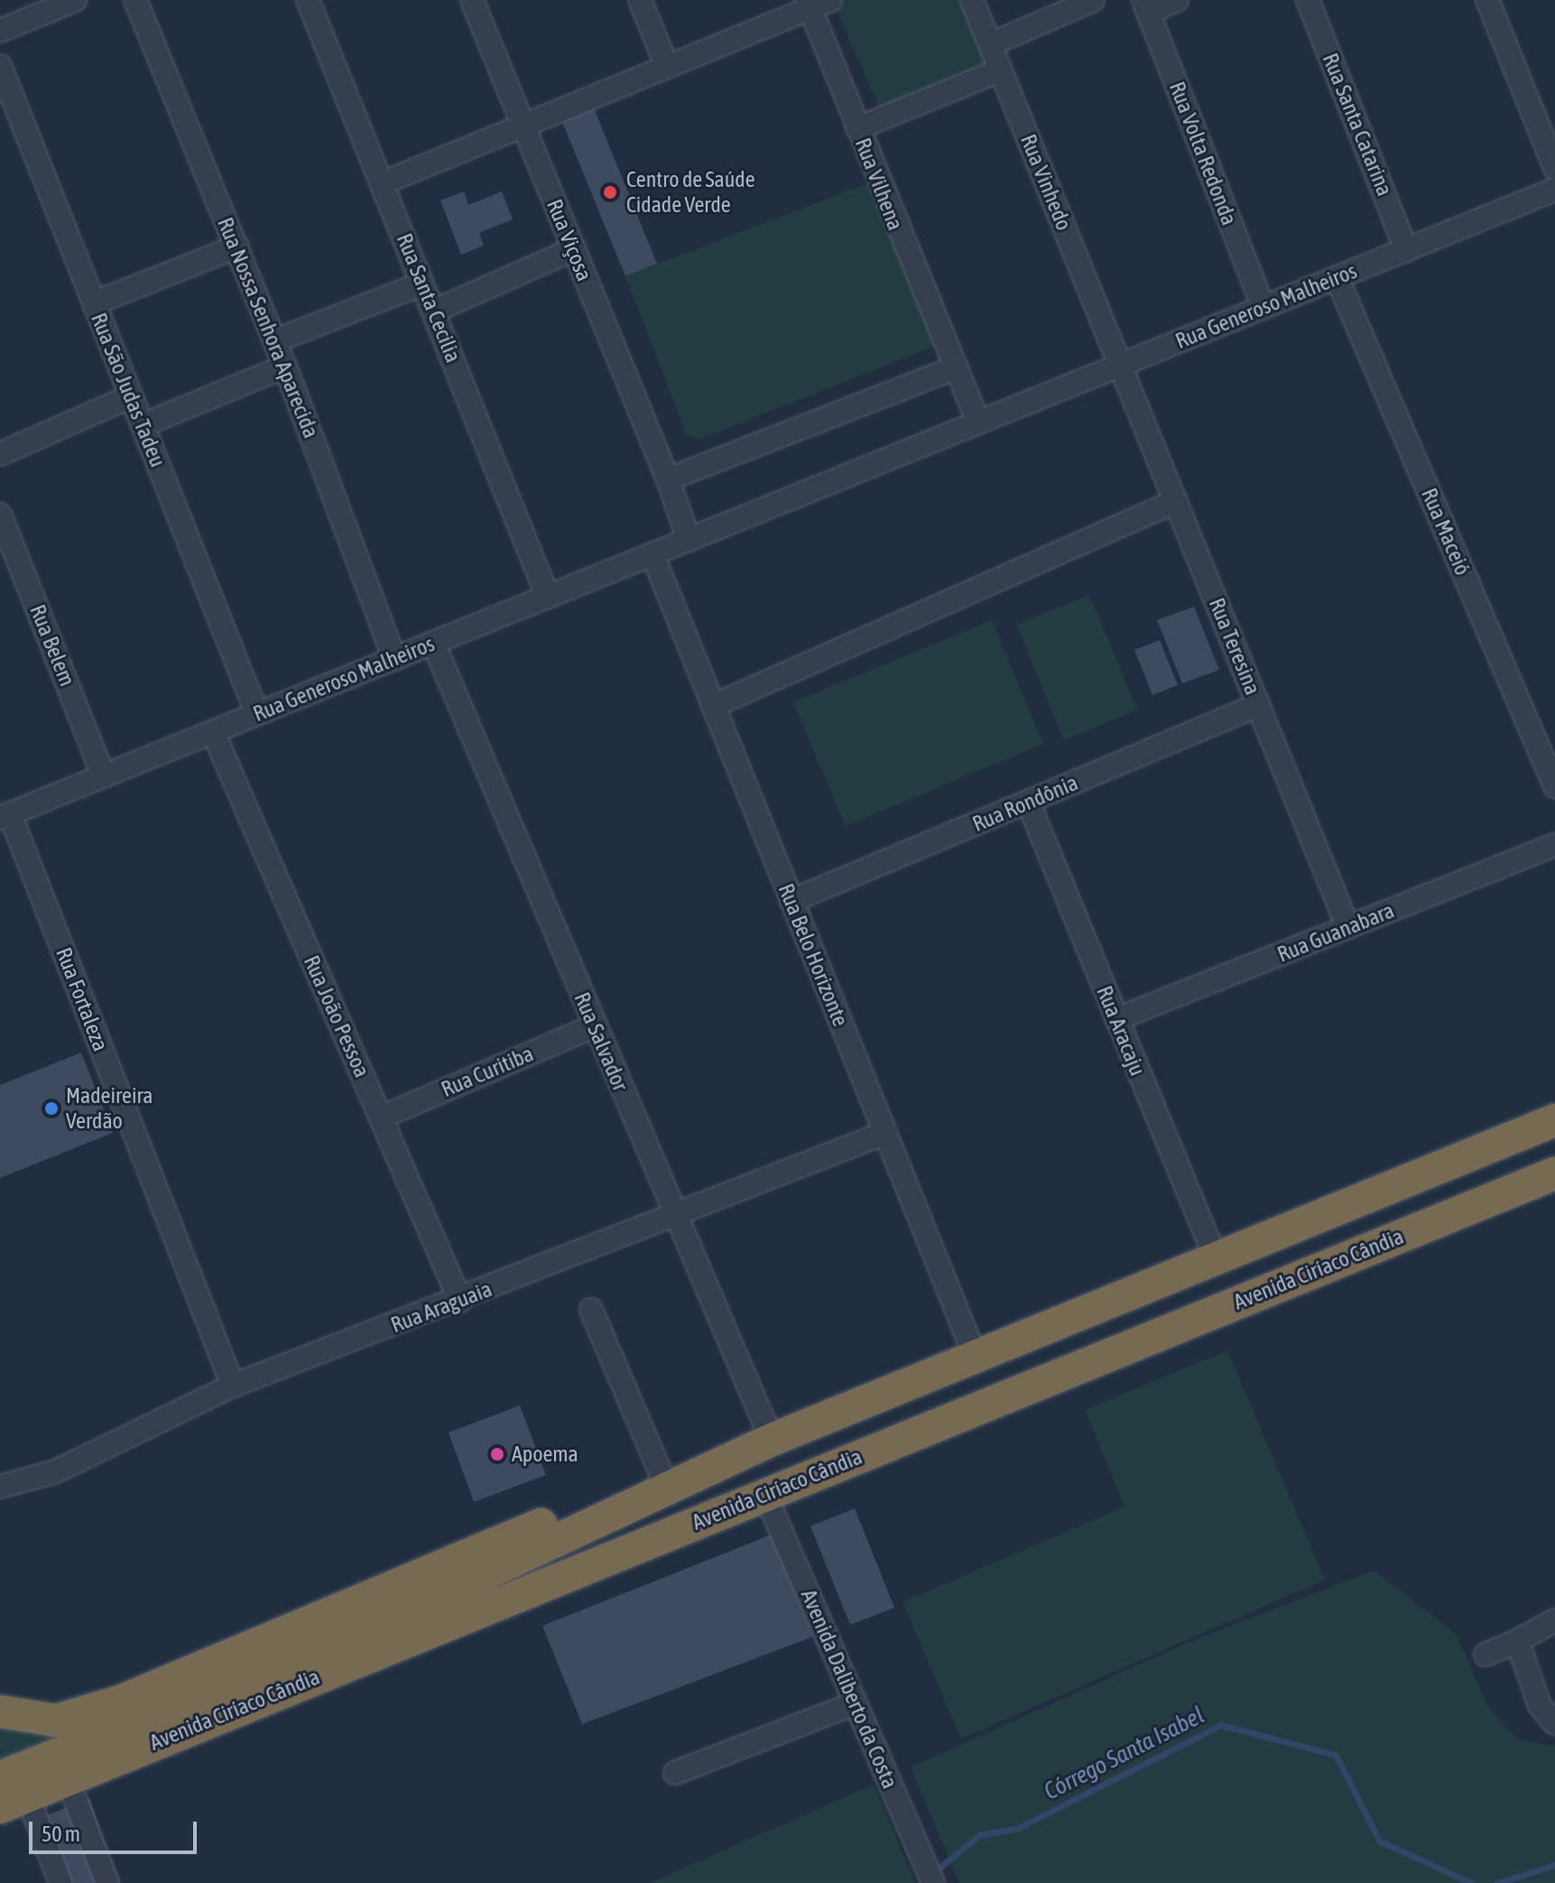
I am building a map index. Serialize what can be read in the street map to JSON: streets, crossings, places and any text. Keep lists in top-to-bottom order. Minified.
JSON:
{"streets":{"highway":["Avenida Ciríaco Cândia"],"street":["Rua Santa Catarina","Rua Volta Redonda","Rua Vinhedo","Rua Vilhena","Rua Viçosa","Rua Santa Cecilia","Rua Generoso Malheiros","Rua Nossa Senhora Aparecida","Rua São Judas Tadeu","Rua Maceió","Rua Belem","Rua Teresina","Rua Rondônia","Rua Guanabara","Rua Belo Horizonte","Rua Fortaleza","Rua João Pessoa","Rua Aracaju","Rua Salvador","Rua Curitiba","Rua Araguaia","Avenida Daliberto da Costa"]},"crossings":[["Rua Santa Catarina","Rua Generoso Malheiros"],["Rua Volta Redonda","Rua Generoso Malheiros"],["Rua Vinhedo","Rua Generoso Malheiros"],["Rua Vinhedo","Rua Teresina"],["Rua Santa Cecilia","Rua Generoso Malheiros"],["Rua Generoso Malheiros","Rua Nossa Senhora Aparecida"],["Rua Generoso Malheiros","Rua São Judas Tadeu"],["Rua Generoso Malheiros","Rua Maceió"],["Rua Generoso Malheiros","Rua Belem"],["Rua Generoso Malheiros","Rua Teresina"],["Rua Generoso Malheiros","Rua Belo Horizonte"],["Rua Generoso Malheiros","Rua Fortaleza"],["Rua Generoso Malheiros","Rua João Pessoa"],["Rua Generoso Malheiros","Rua Salvador"],["Rua Teresina","Rua Rondônia"],["Rua Teresina","Rua Guanabara"],["Rua Rondônia","Rua Belo Horizonte"],["Rua Rondônia","Rua Aracaju"],["Rua Guanabara","Rua Aracaju"],["Rua Belo Horizonte","Avenida Ciríaco Cândia"],["Rua Belo Horizonte","Rua Araguaia"],["Rua Fortaleza","Rua Araguaia"],["Rua João Pessoa","Rua Curitiba"],["Rua João Pessoa","Rua Araguaia"],["Rua Aracaju","Avenida Ciríaco Cândia"],["Rua Salvador","Rua Curitiba"],["Rua Salvador","Avenida Ciríaco Cândia"],["Rua Salvador","Rua Araguaia"],["Avenida Ciríaco Cândia","Avenida Daliberto da Costa"]],"water":["Córrego Santa Isabel"],"places":["Centro de Saúde Cidade Verde","Madeireira Verdão","Apoema"],"scale_bar":"50 m"}
